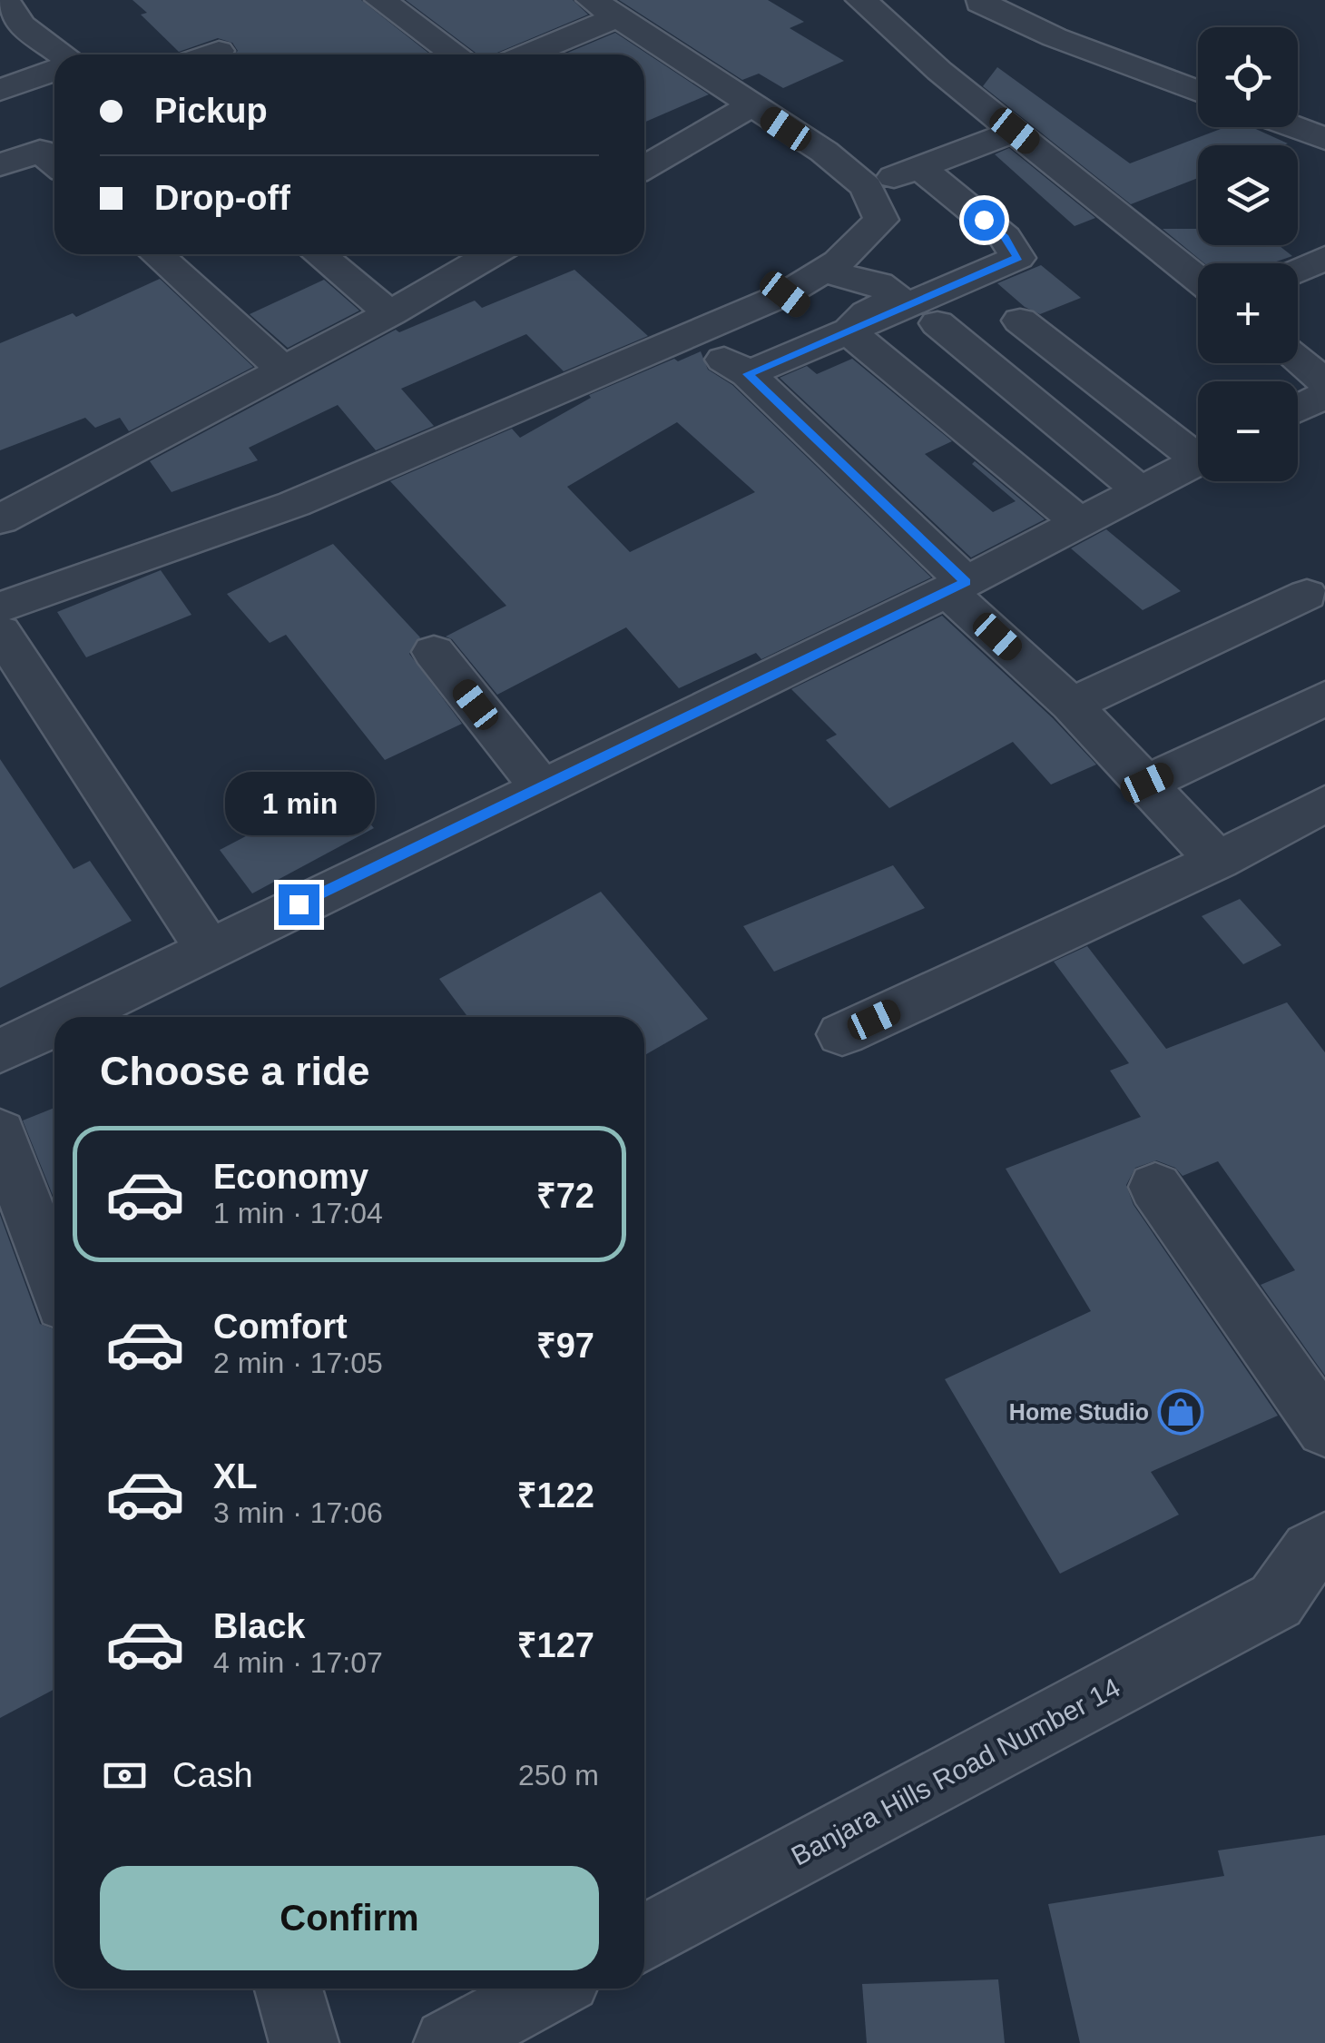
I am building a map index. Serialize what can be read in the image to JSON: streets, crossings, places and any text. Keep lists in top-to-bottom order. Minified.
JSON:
{"streets":{"street":["Banjara Hills Road Number 14"]},"places":{"shop":["Home Studio"]},"page":{"map_buttons":["+","−"],"banner":["Pickup","Drop-off"],"bubble":"1 min","heading":"Choose a ride","list":[{"name":"Economy","note":"1 min · 17:04","value":"₹72"},{"name":"Comfort","note":"2 min · 17:05","value":"₹97"},{"name":"XL","note":"3 min · 17:06","value":"₹122"},{"name":"Black","note":"4 min · 17:07","value":"₹127"}],"pay":["Cash","250 m"],"buttons":"Confirm"}}
